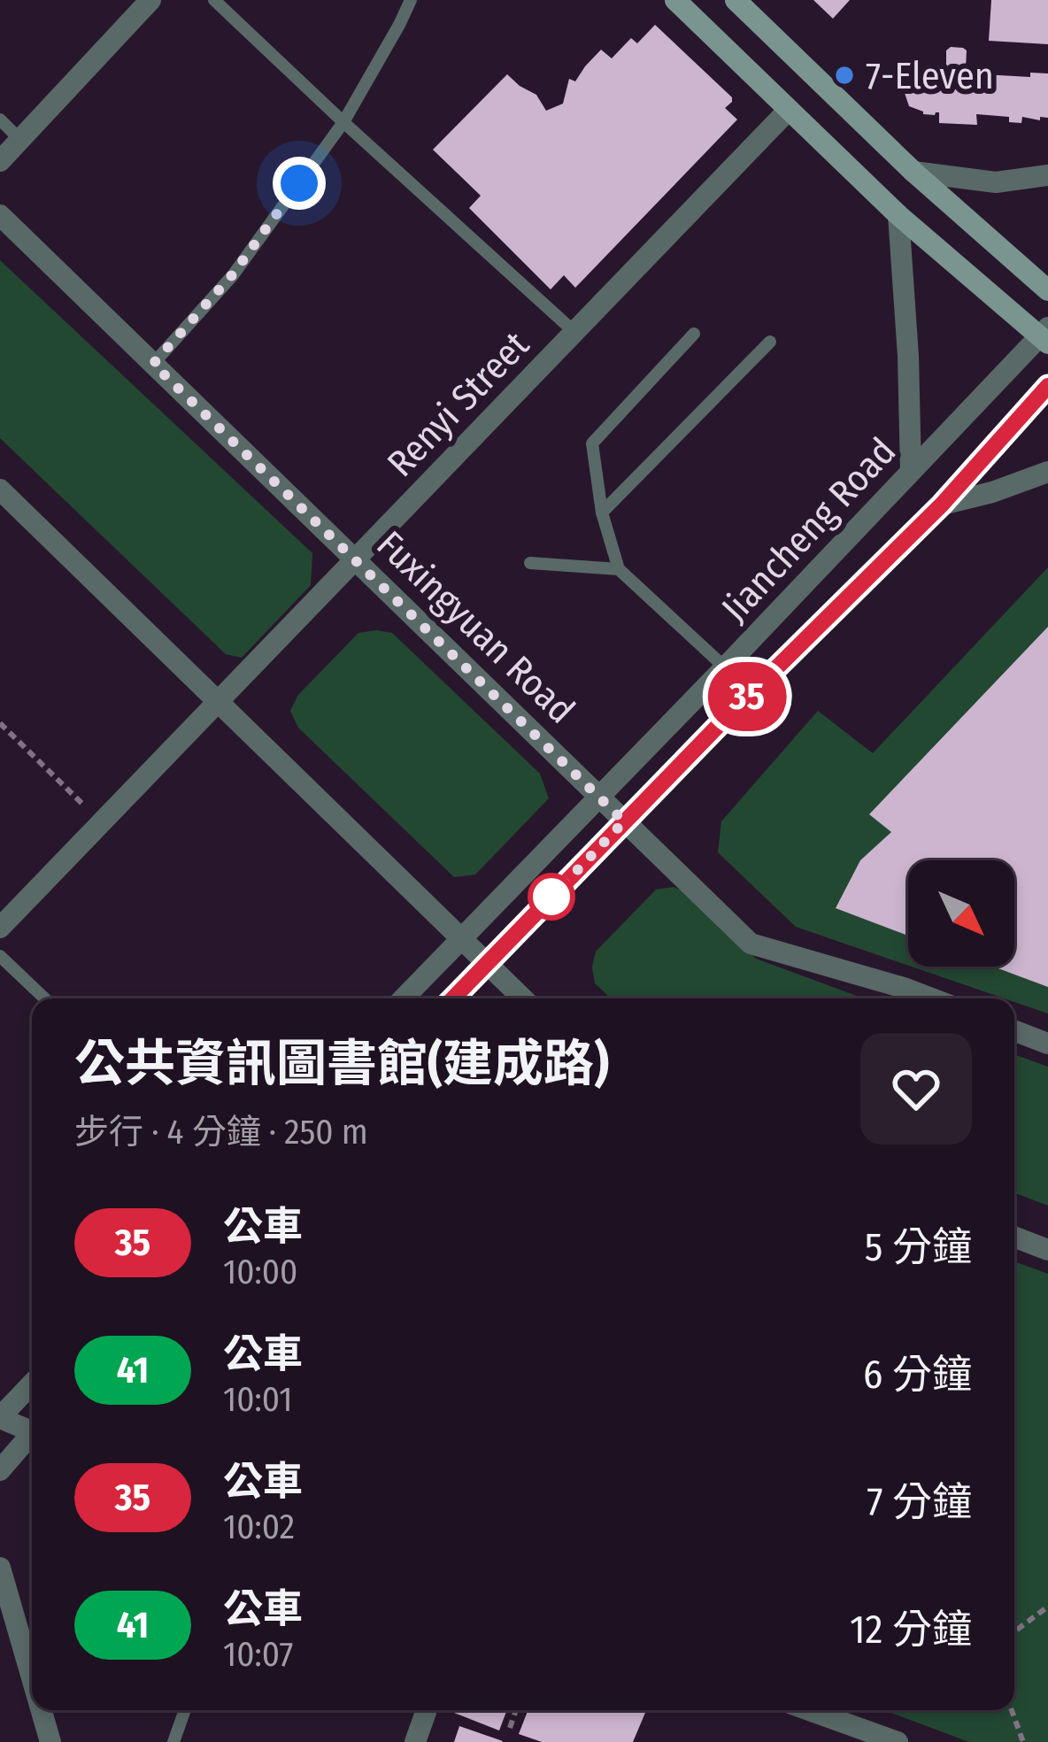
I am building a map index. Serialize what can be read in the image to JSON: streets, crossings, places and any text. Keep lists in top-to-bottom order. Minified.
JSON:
{"streets":{"street":["Renyi Street","Jiancheng Road","Fuxingyuan Road"]},"crossings":[["Renyi Street","Fuxingyuan Road"],["Jiancheng Road","Fuxingyuan Road"]],"places":["7-Eleven"],"lines":["bus line 35"],"north":"bottom right","page":{"on_map":"35","heading":["公共資訊圖書館(建成路)","步行 · 4 分鐘 · 250 m"],"list":[{"mark":"35","name":"公車","note":"10:00","value":"5 分鐘"},{"mark":"41","name":"公車","note":"10:01","value":"6 分鐘"},{"mark":"35","name":"公車","note":"10:02","value":"7 分鐘"},{"mark":"41","name":"公車","note":"10:07","value":"12 分鐘"}]}}
